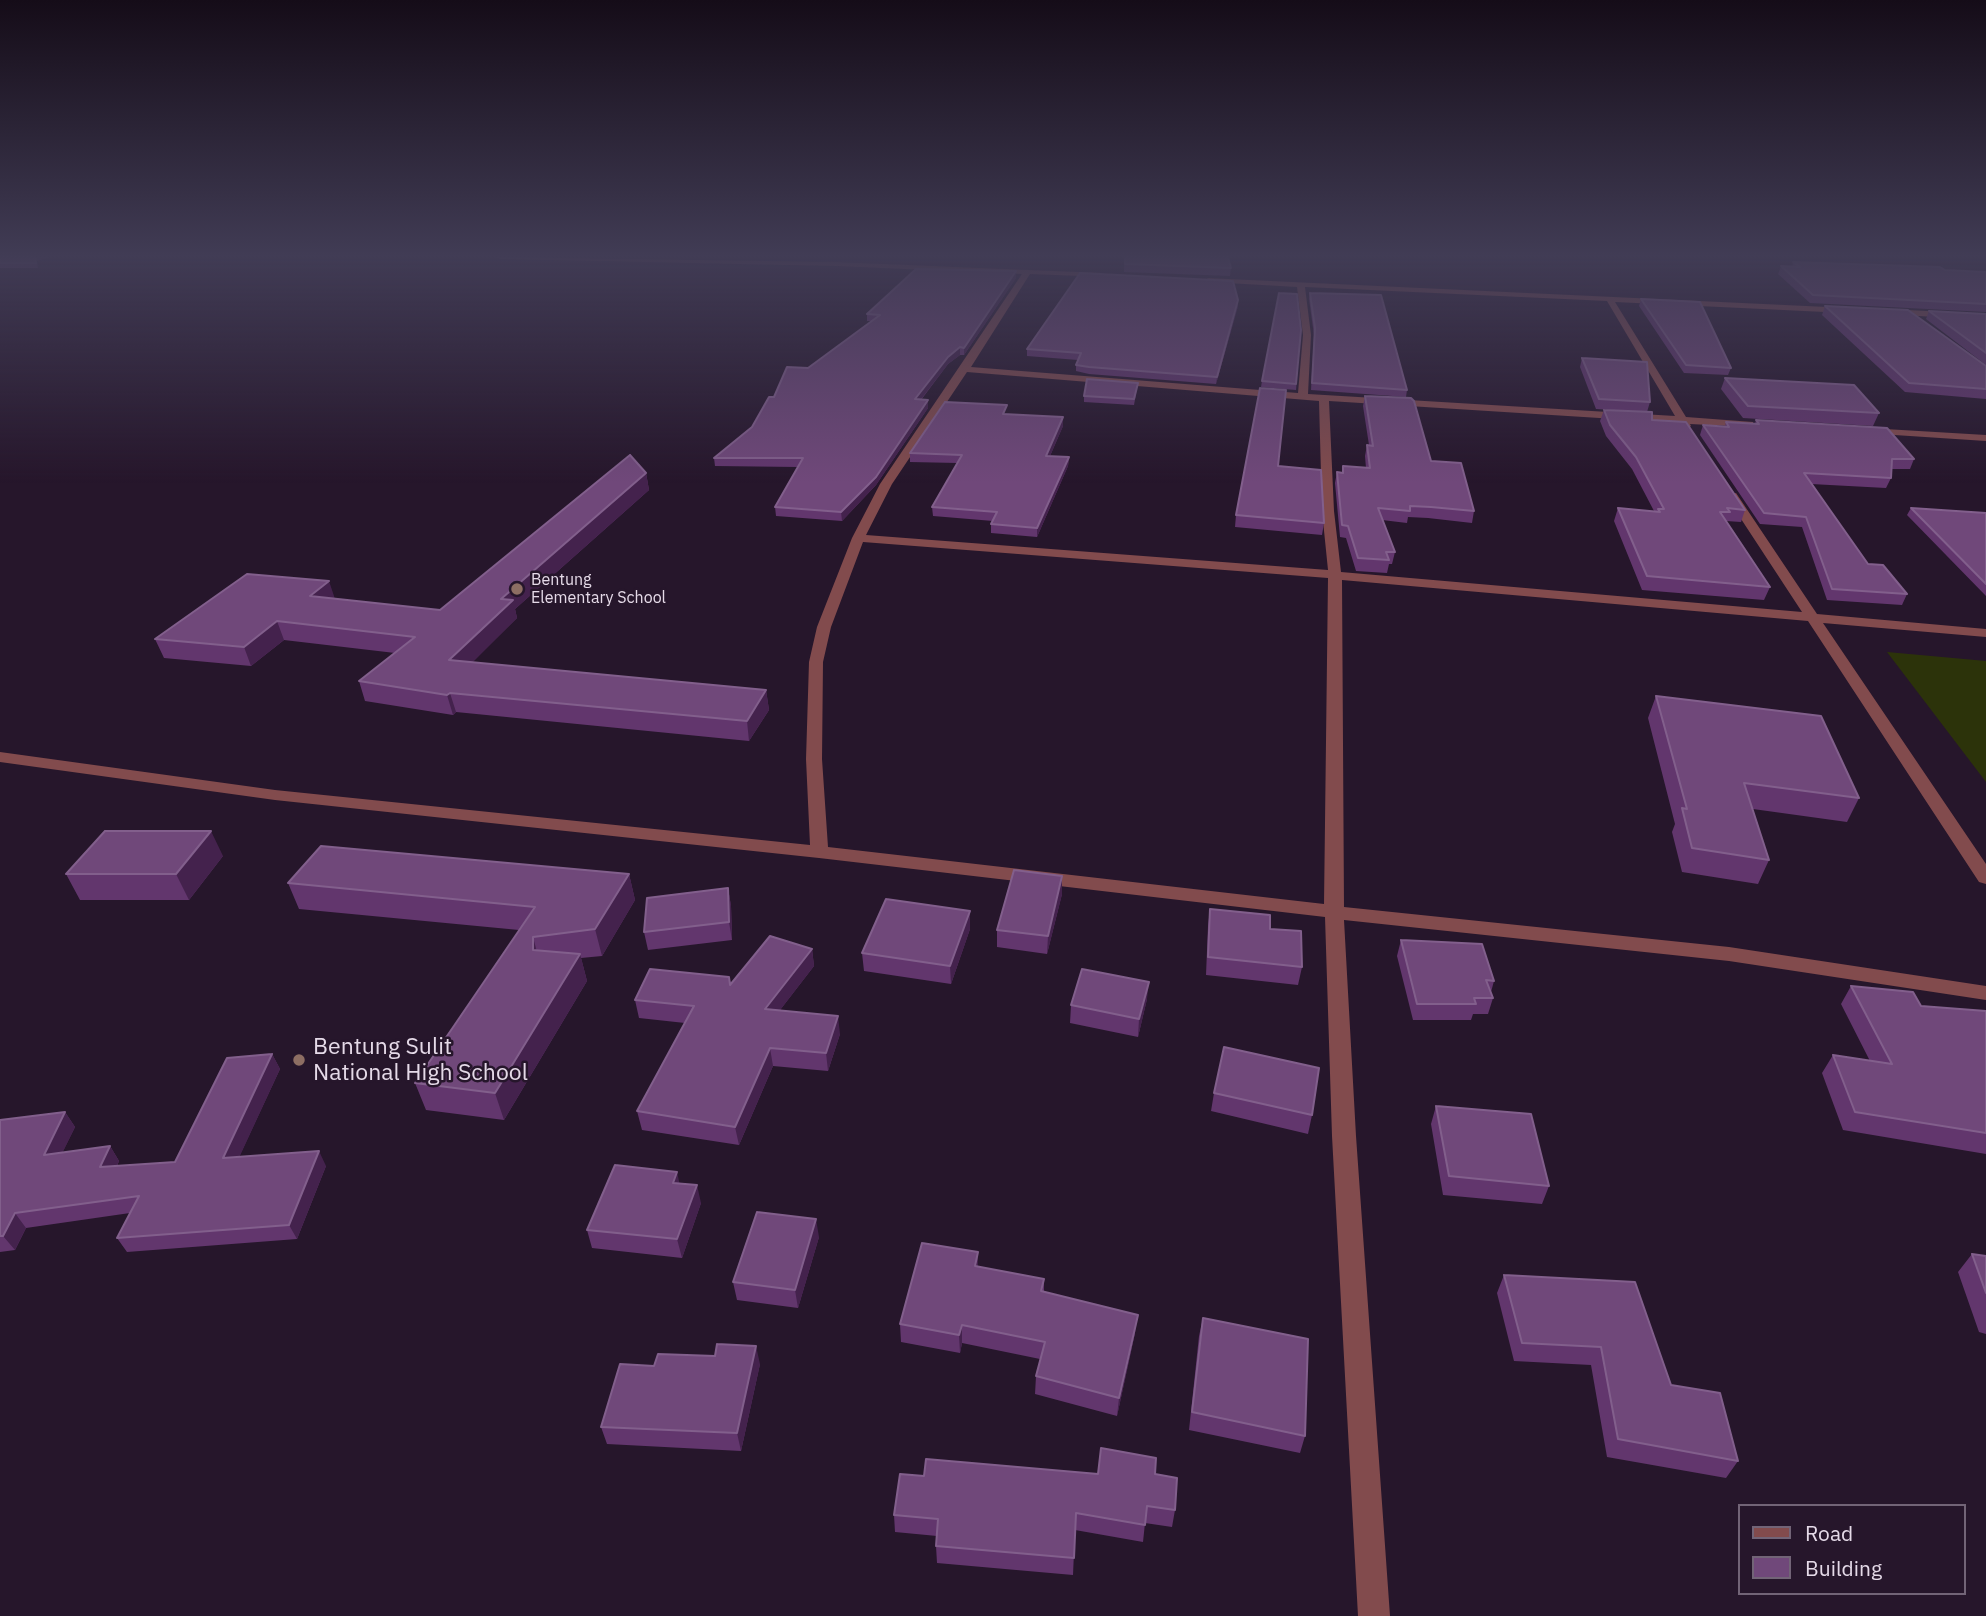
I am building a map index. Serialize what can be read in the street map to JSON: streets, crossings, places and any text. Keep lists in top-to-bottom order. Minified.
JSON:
{"places":["Bentung Elementary School","Bentung Sulit National High School"],"legend":["Road","Building"]}
